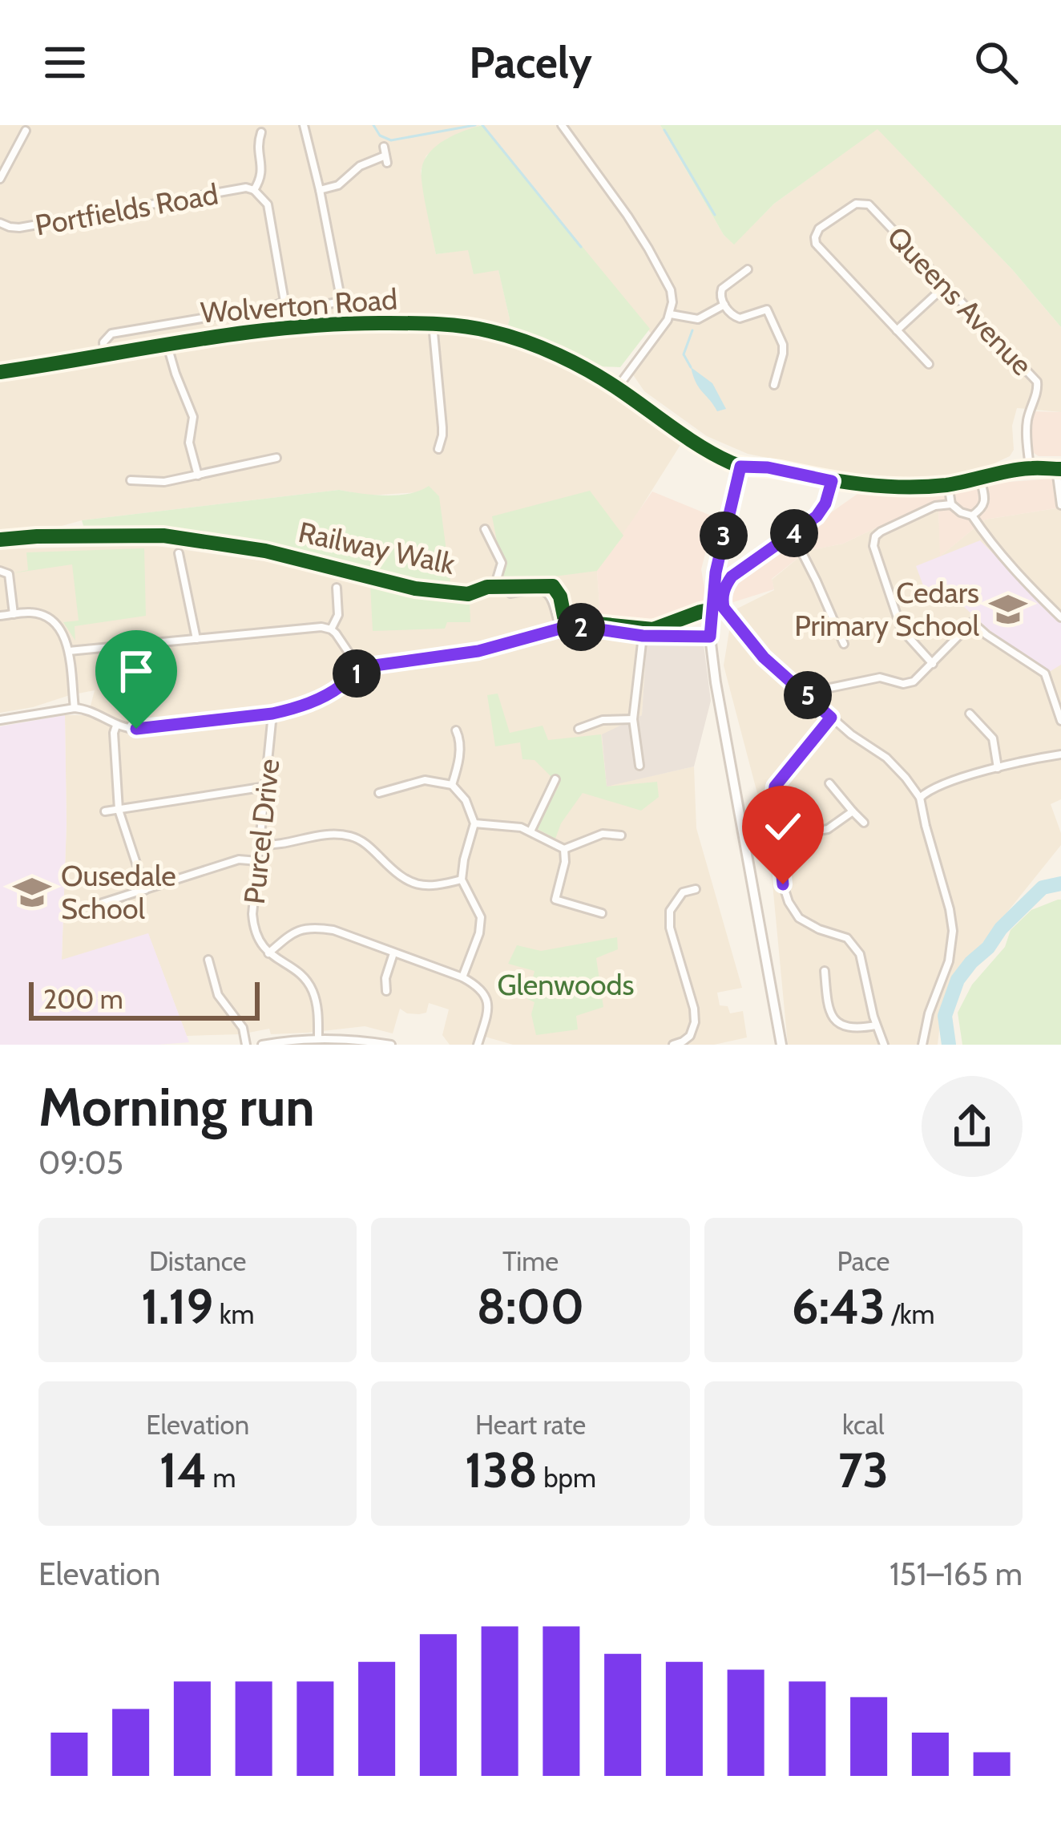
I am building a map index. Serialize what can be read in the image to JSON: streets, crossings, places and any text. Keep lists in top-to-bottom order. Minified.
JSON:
{"streets":{"street":["Portfields Road","Queens Avenue","Wolverton Road","Purcel Drive"],"cycle path":["Railway Walk"]},"parks":["Glenwoods"],"places":{"school or university":["Cedars Primary School","Ousedale School"]},"scale_bar":"200 m","page":{"header":"Pacely","pins":["4","3","2","1","5"],"scale":"200 m","heading":["Morning run","09:05"],"stats":[["Distance","1.19 km"],["Time","8:00"],["Pace","6:43 /km"],["Elevation","14 m"],["Heart rate","138 bpm"],["kcal","73"]],"chart":["Elevation","151–165 m"]}}
